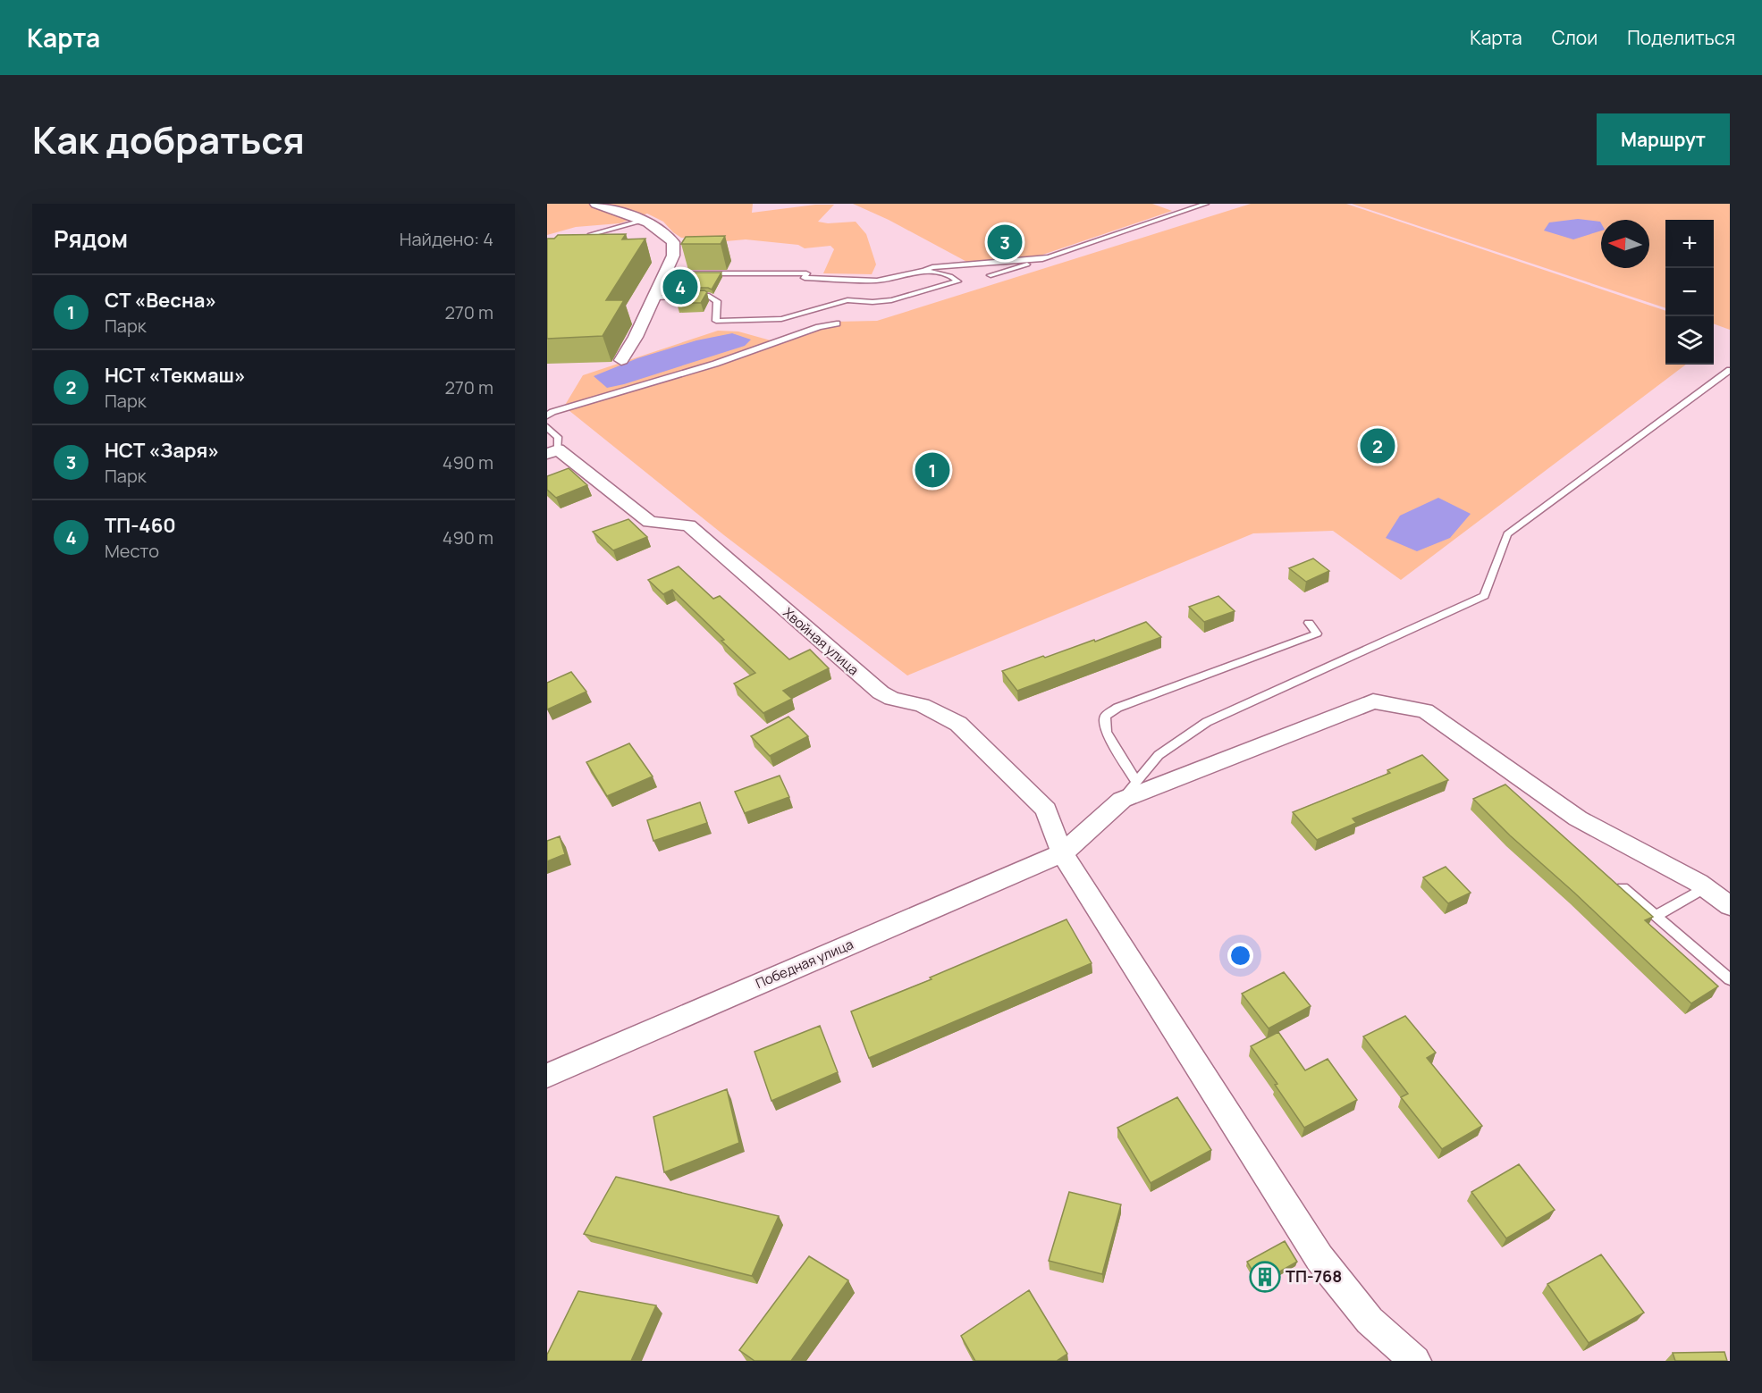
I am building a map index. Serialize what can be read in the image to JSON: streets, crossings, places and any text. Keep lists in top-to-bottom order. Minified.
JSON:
{"streets":{"street":["Хвойная улица","Победная улица"]},"crossings":[["Хвойная улица","Победная улица"]],"places":{"building":["ТП-768"]},"north":"left","page":{"header":"Карта","nav":["Карта","Слои","Поделиться"],"title":"Как добраться","buttons":"Маршрут","heading":["Рядом","Найдено: 4"],"map_buttons":["+","−"],"pins":["3","4","2","1"],"list":[{"mark":"1","name":"СТ «Весна»","note":"Парк","value":"270 m"},{"mark":"2","name":"НСТ «Текмаш»","note":"Парк","value":"270 m"},{"mark":"3","name":"НСТ «Заря»","note":"Парк","value":"490 m"},{"mark":"4","name":"ТП-460","note":"Место","value":"490 m"}]}}
